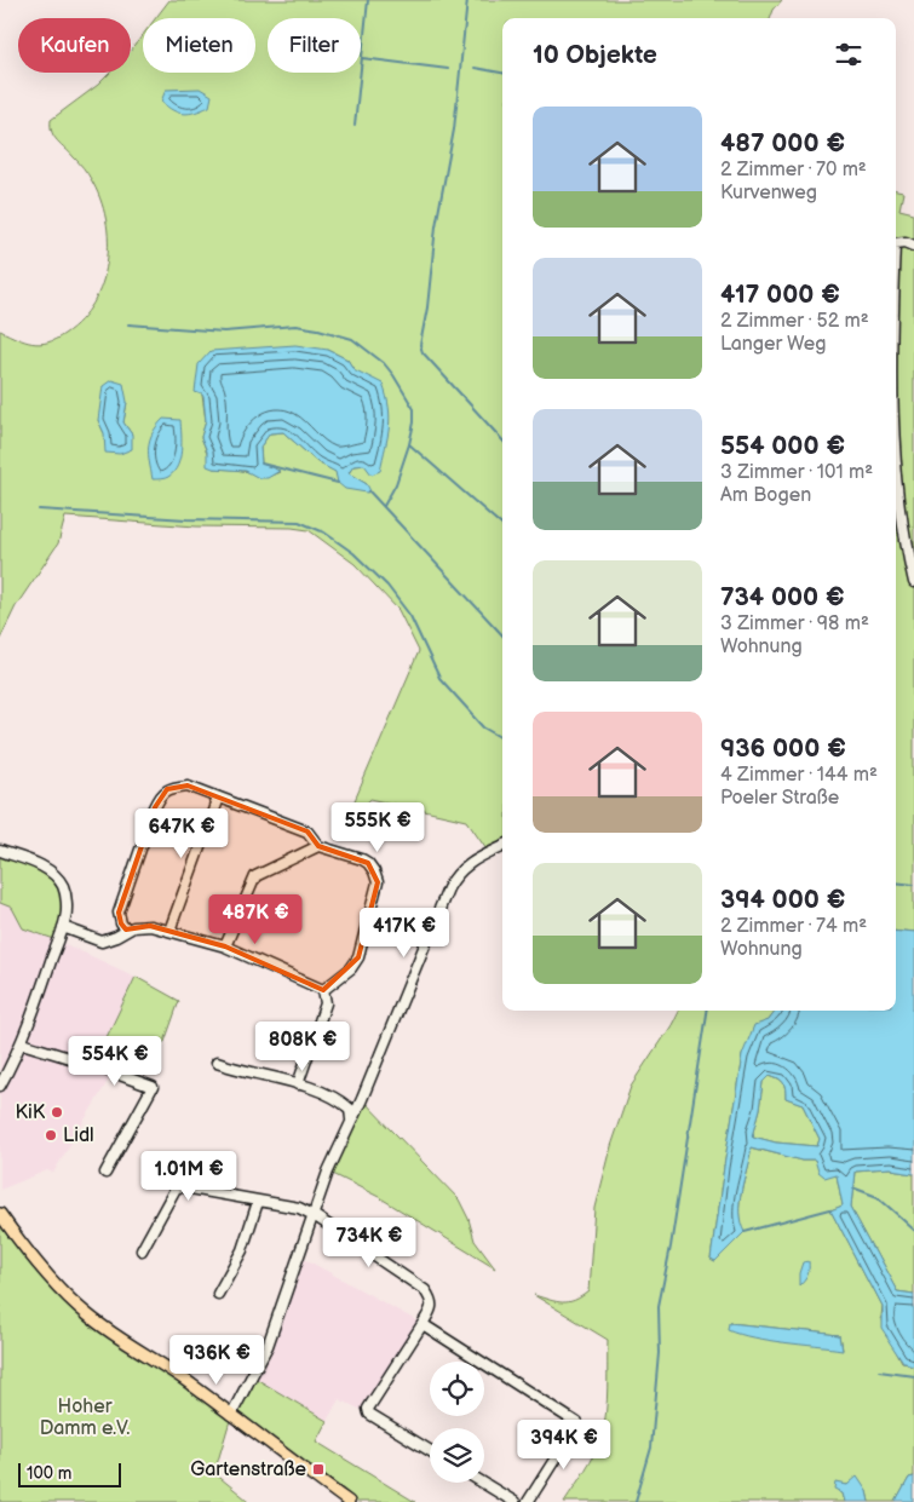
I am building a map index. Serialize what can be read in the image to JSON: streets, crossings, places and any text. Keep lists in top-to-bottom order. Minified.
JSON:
{"parks":["Hoher Damm e.V."],"places":{"other":["KiK","Lidl"],"transit":["Gartenstraße"]},"scale_bar":"100 m","page":{"chip":["Kaufen","Mieten","Filter"],"heading":"10 Objekte","list":[{"name":"487 000 €","note":"2 Zimmer · 70 m² · Kurvenweg"},{"name":"417 000 €","note":"2 Zimmer · 52 m² · Langer Weg"},{"name":"554 000 €","note":"3 Zimmer · 101 m² · Am Bogen"},{"name":"734 000 €","note":"3 Zimmer · 98 m² · Wohnung"},{"name":"936 000 €","note":"4 Zimmer · 144 m² · Poeler Straße"},{"name":"394 000 €","note":"2 Zimmer · 74 m² · Wohnung"}],"price":["555K €","647K €","487K €","417K €","808K €","554K €","1.01M €","734K €","936K €","394K €"],"scale":"100 m"}}
